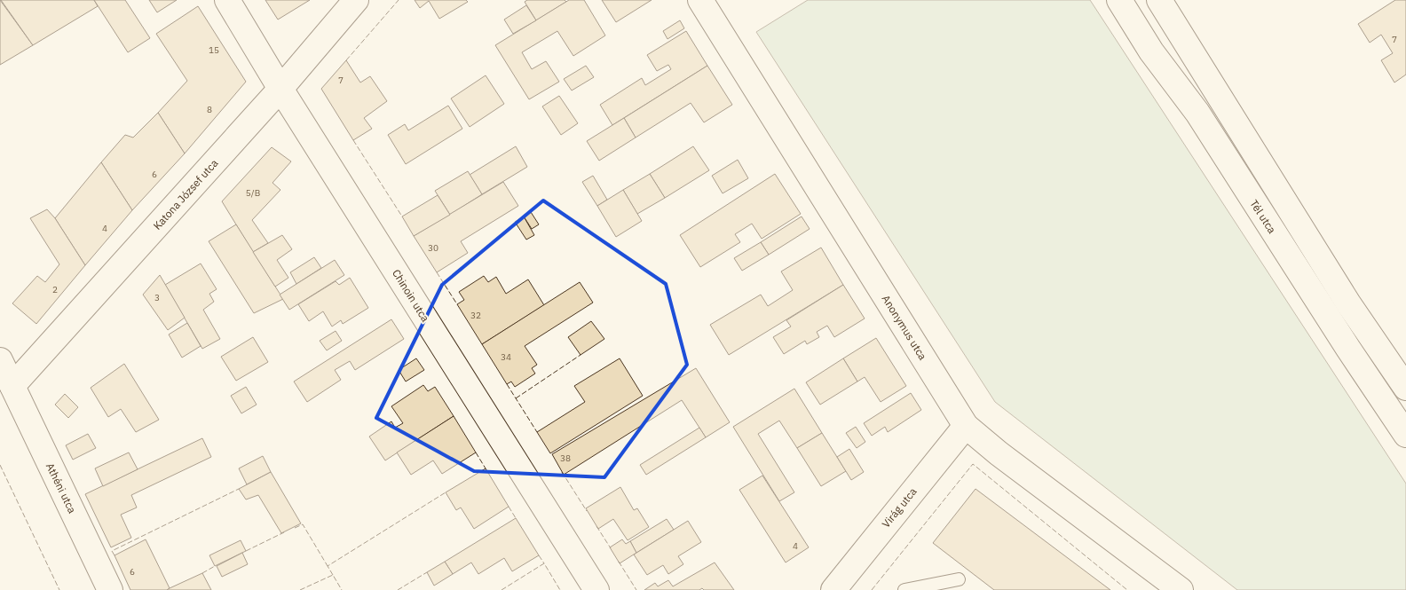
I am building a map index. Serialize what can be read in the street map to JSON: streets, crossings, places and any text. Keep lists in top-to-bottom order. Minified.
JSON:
{"streets":{"street":["Katona József utca","Tél utca","Chinoin utca","Anonymus utca","Athéni utca","Virág utca"]},"crossings":[["Katona József utca","Chinoin utca"],["Katona József utca","Athéni utca"],["Anonymus utca","Virág utca"]],"house_numbers":["7","15","7","8","6","5/B","4","30","2","3","32","34","38","4","6"]}
